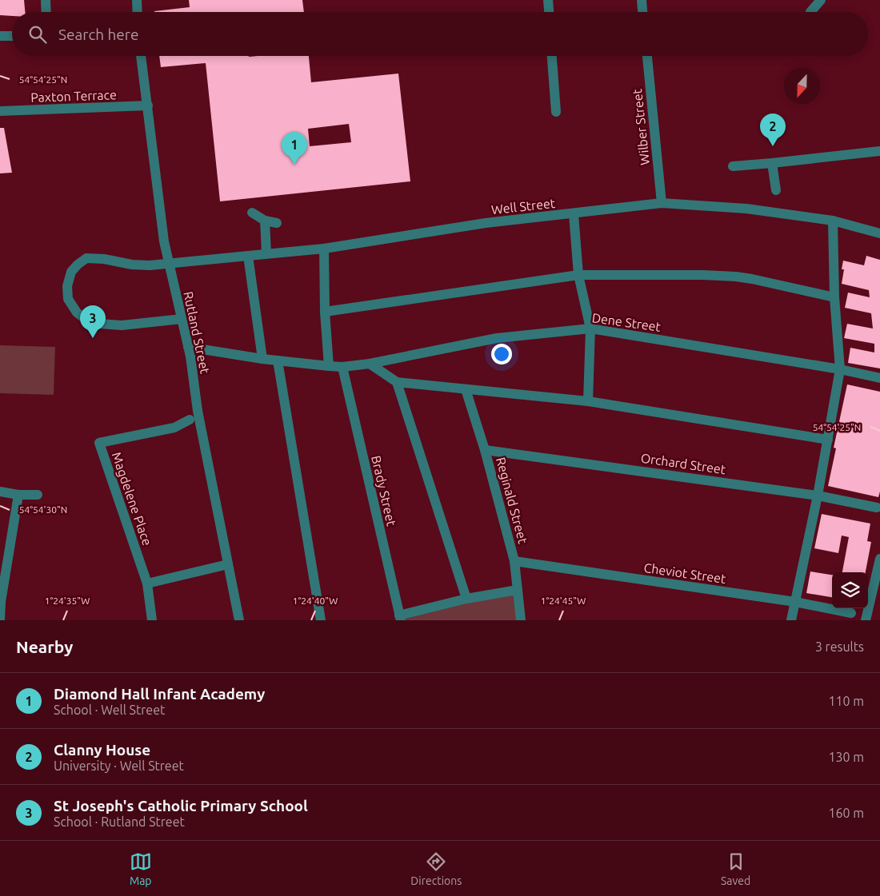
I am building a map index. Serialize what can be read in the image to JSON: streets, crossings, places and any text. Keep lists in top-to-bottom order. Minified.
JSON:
{"streets":{"street":["Paxton Terrace","Wilber Street","Well Street","Dene Street","Rutland Street","Orchard Street","Brady Street","Magdelene Place","Reginald Street","Cheviot Street"]},"crossings":[["Paxton Terrace","Rutland Street"],["Wilber Street","Well Street"],["Well Street","Rutland Street"],["Dene Street","Rutland Street"],["Dene Street","Brady Street"],["Orchard Street","Reginald Street"],["Reginald Street","Cheviot Street"]],"north":"bottom","page":{"search":"Search here","pins":["2","1","3"],"heading":["Nearby","3 results"],"list":[{"mark":"1","name":"Diamond Hall Infant Academy","note":"School · Well Street","value":"110 m"},{"mark":"2","name":"Clanny House","note":"University · Well Street","value":"130 m"},{"mark":"3","name":"St Joseph's Catholic Primary School","note":"School · Rutland Street","value":"160 m"}],"nav":["Map","Directions","Saved"]},"coordinates":["54°54'25\"N","54°54'30\"N","1°24'35\"W","1°24'40\"W","1°24'45\"W"]}
